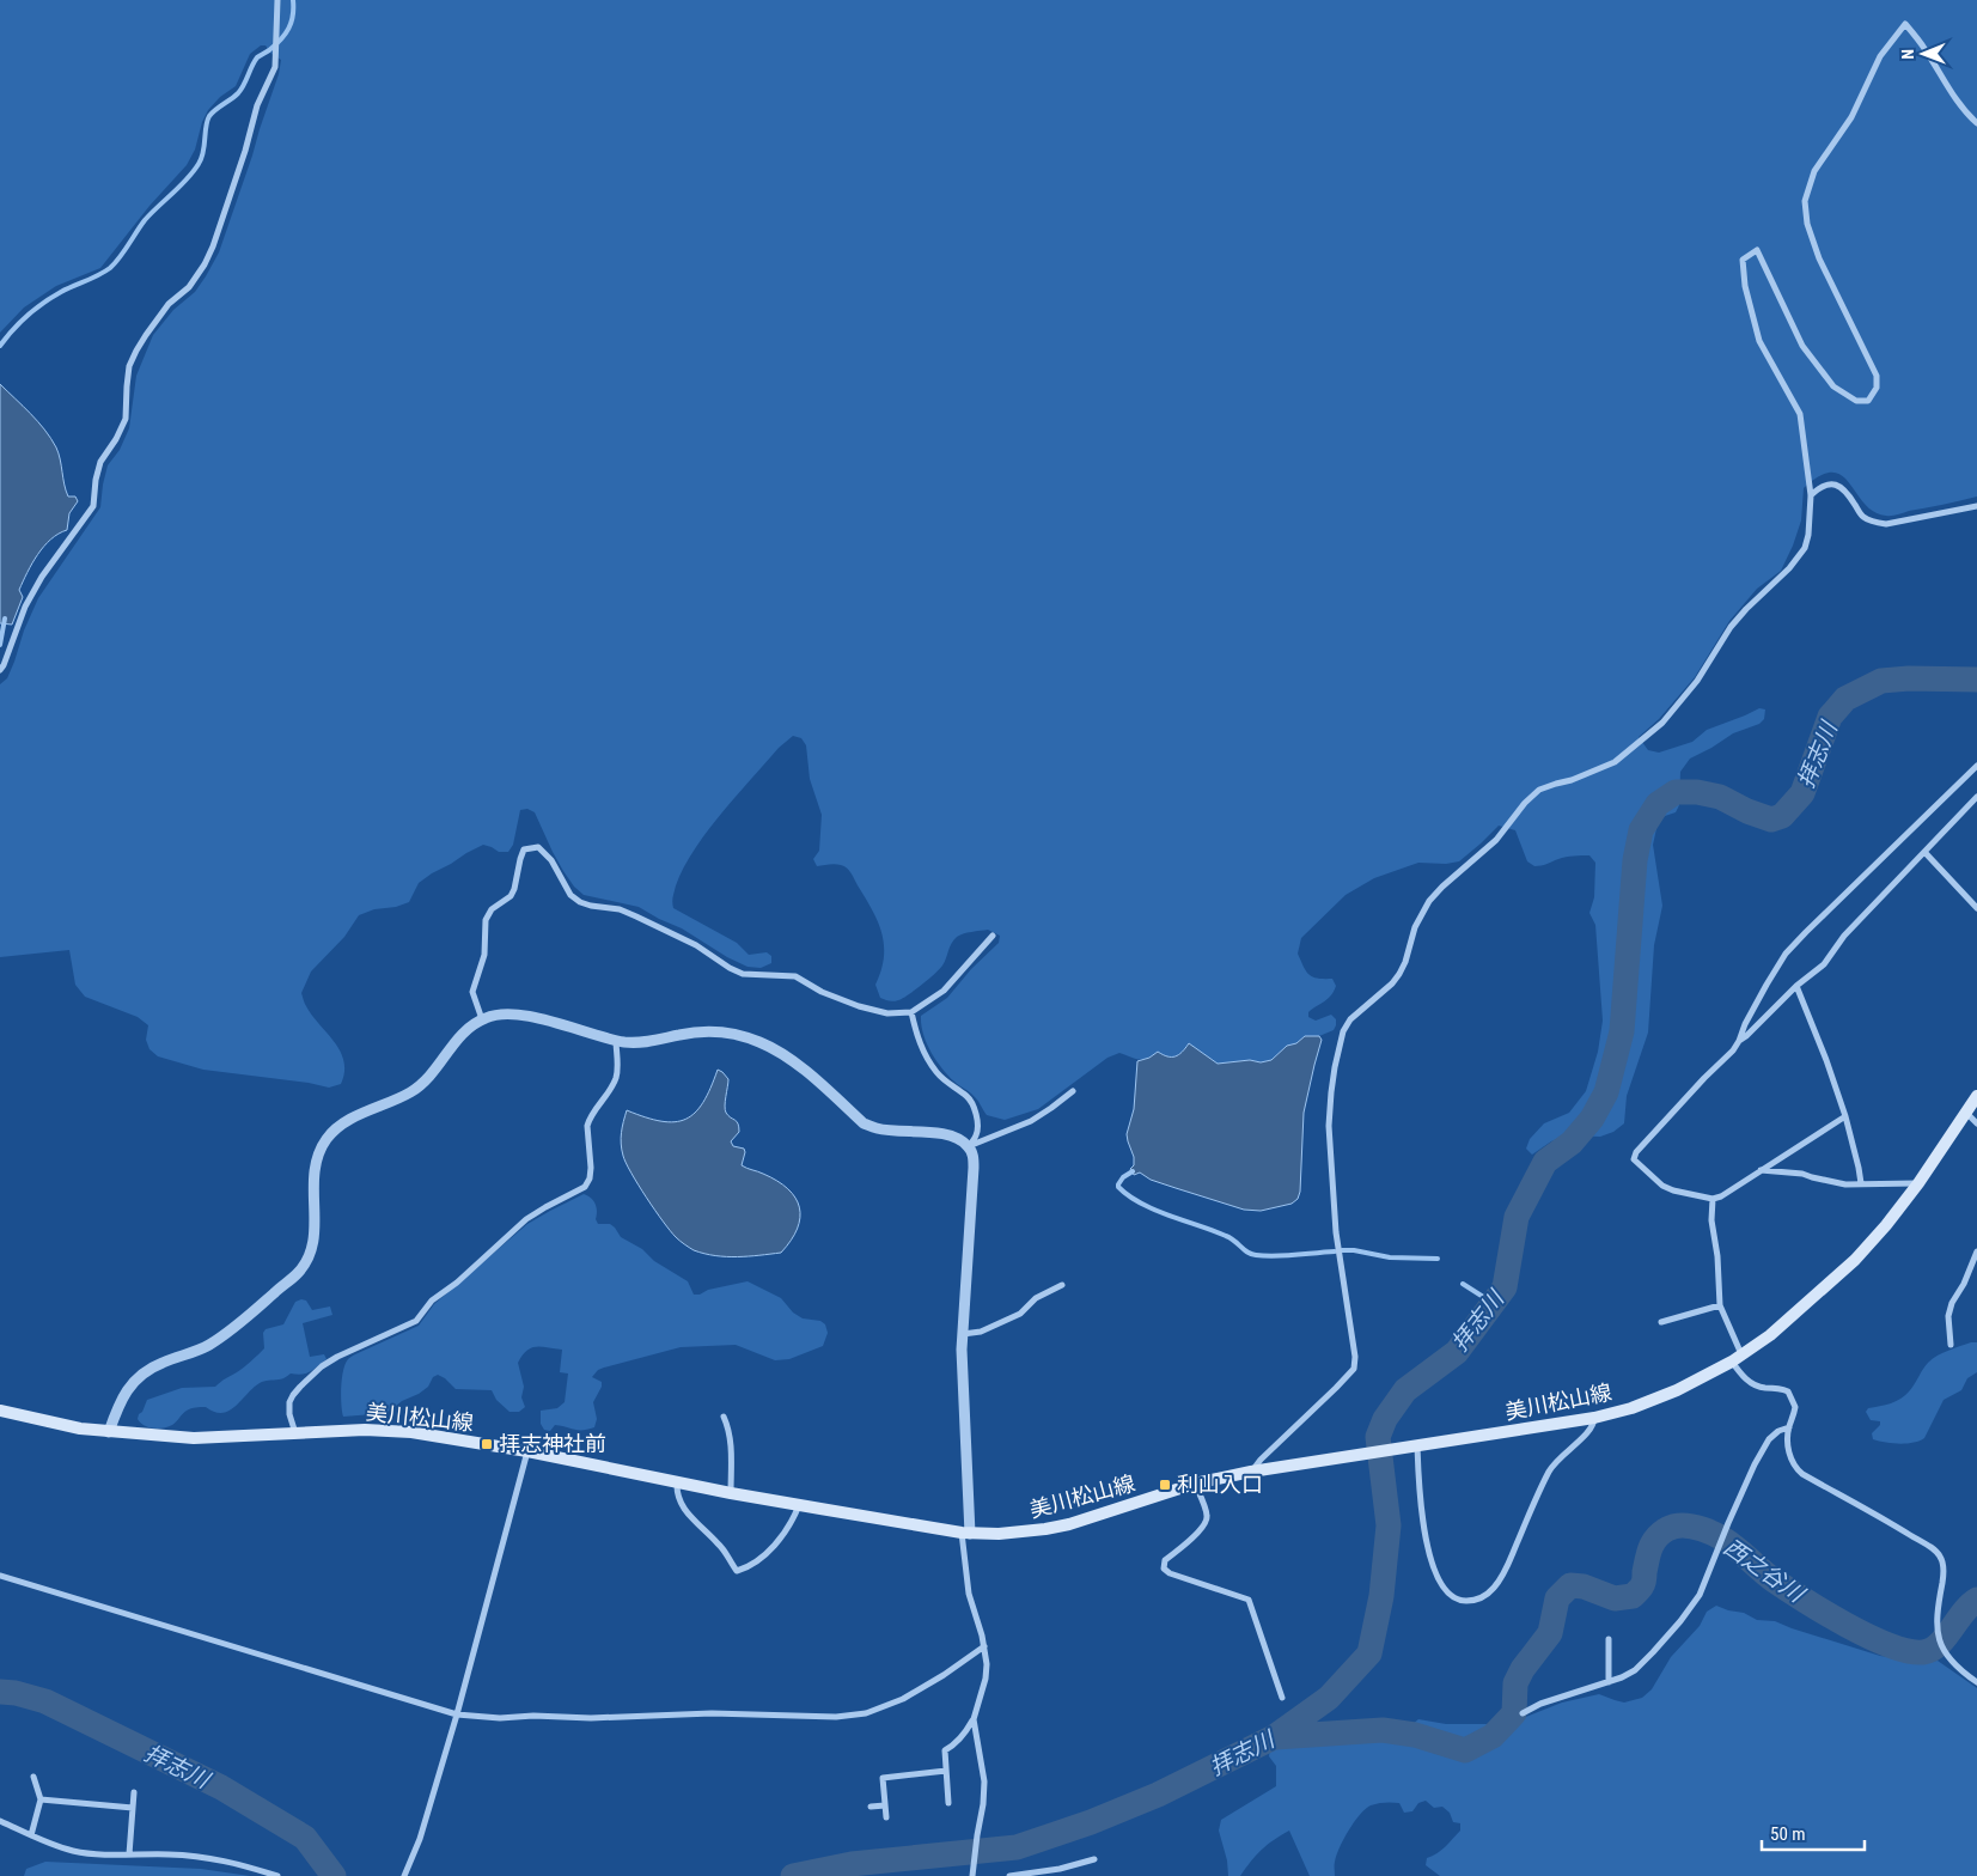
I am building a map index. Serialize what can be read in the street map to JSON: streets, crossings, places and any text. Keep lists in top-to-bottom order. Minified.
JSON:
{"streets":{"main road":["美川松山線"]},"water":["拝志川","西之谷川"],"places":{"transit":["拝志神社前","利山入口"]},"scale_bar":"50 m","north":"left"}
